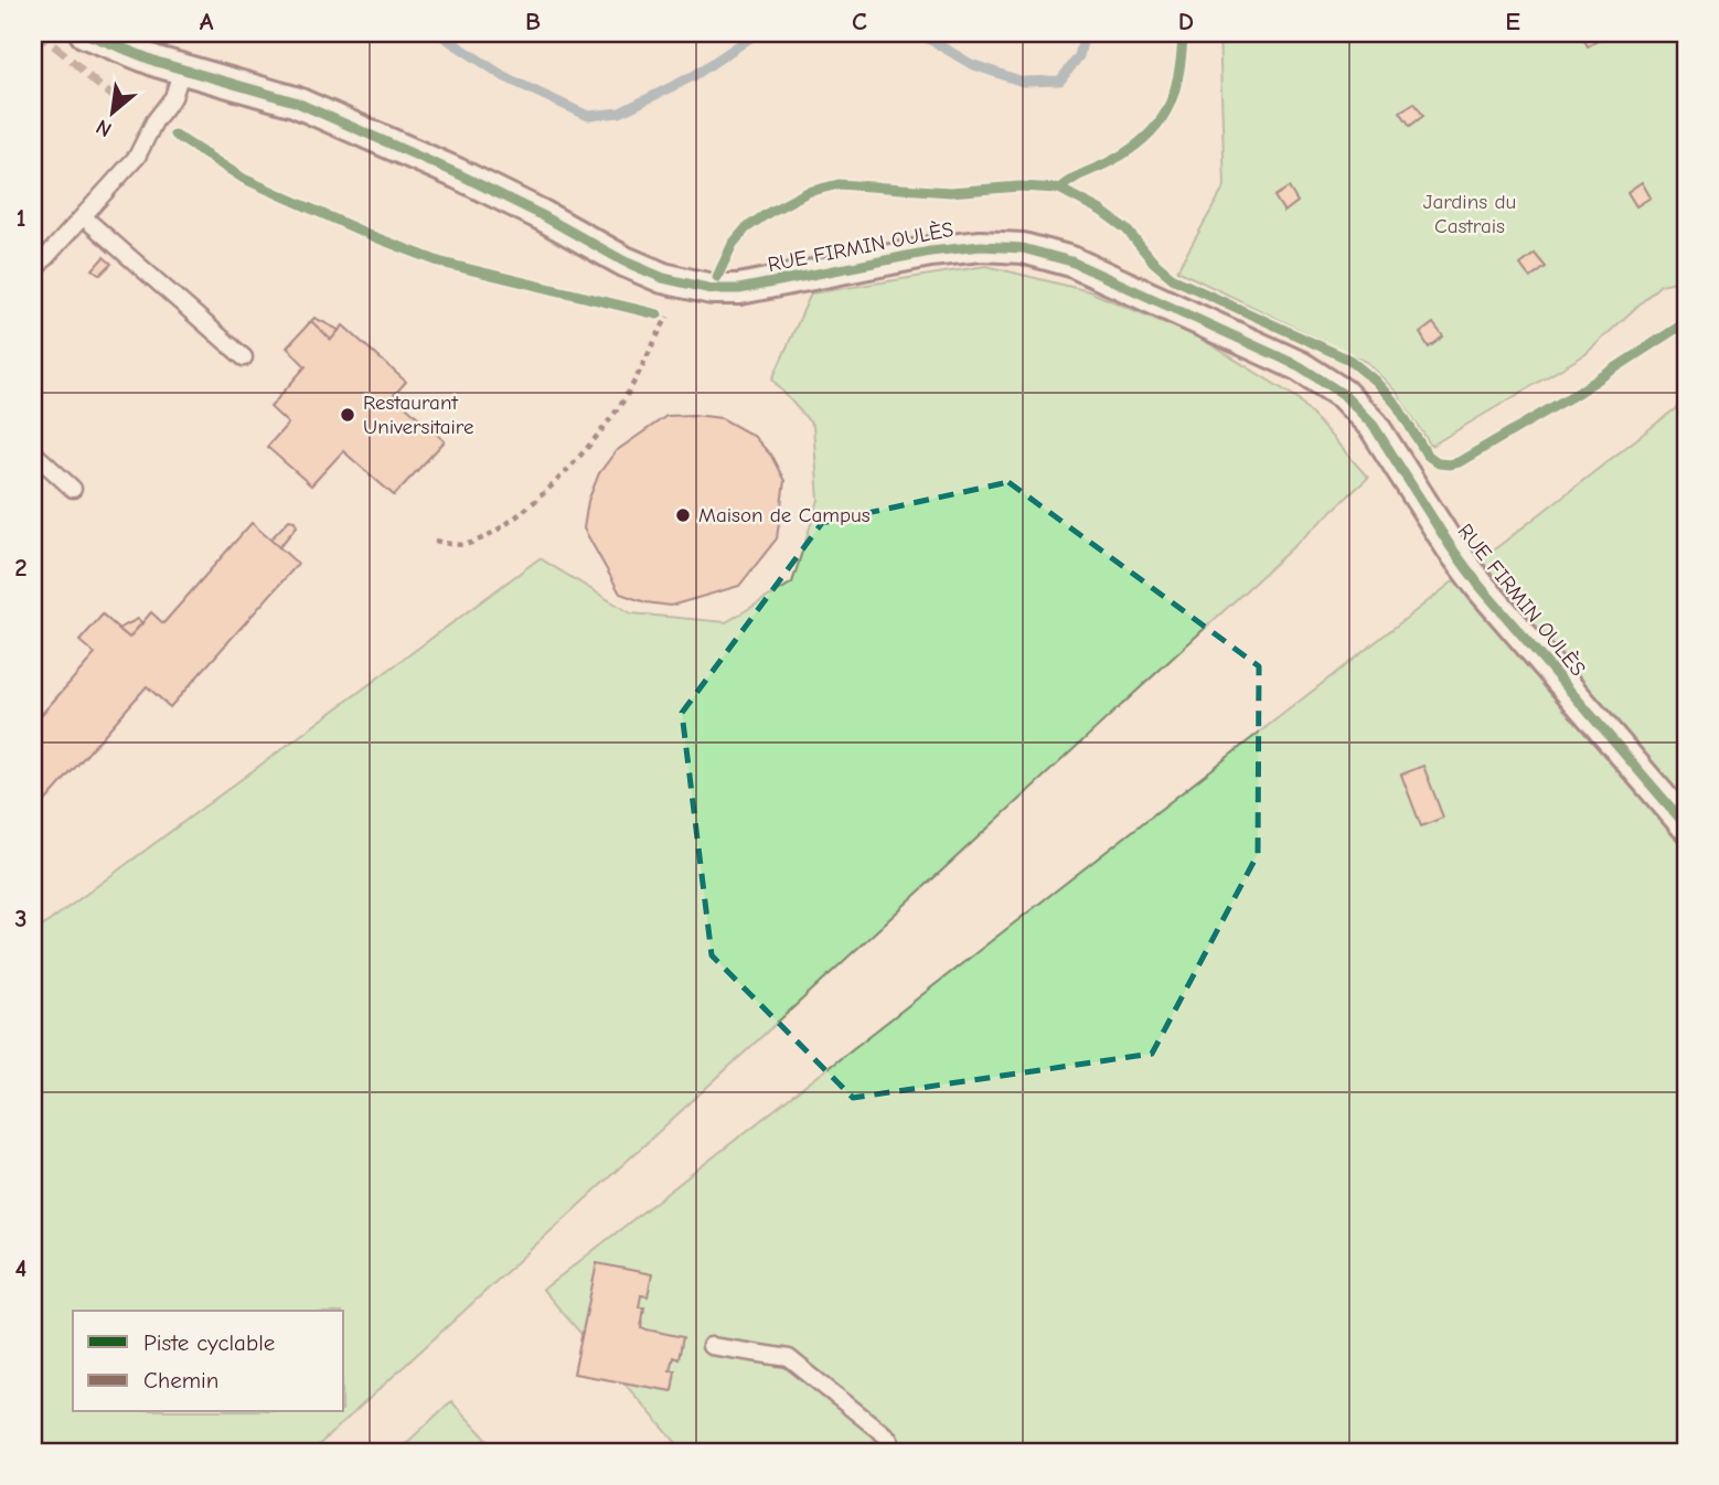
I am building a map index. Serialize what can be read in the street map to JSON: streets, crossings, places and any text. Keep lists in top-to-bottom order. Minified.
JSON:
{"streets":{"street":["RUE FIRMIN OULÈS"]},"parks":["Jardins du Castrais"],"places":["Restaurant Universitaire","Maison de Campus"],"legend":["Piste cyclable","Chemin"],"north":"bottom left","grid":{"columns":["A","B","C","D","E"],"rows":["1","2","3","4"]}}
